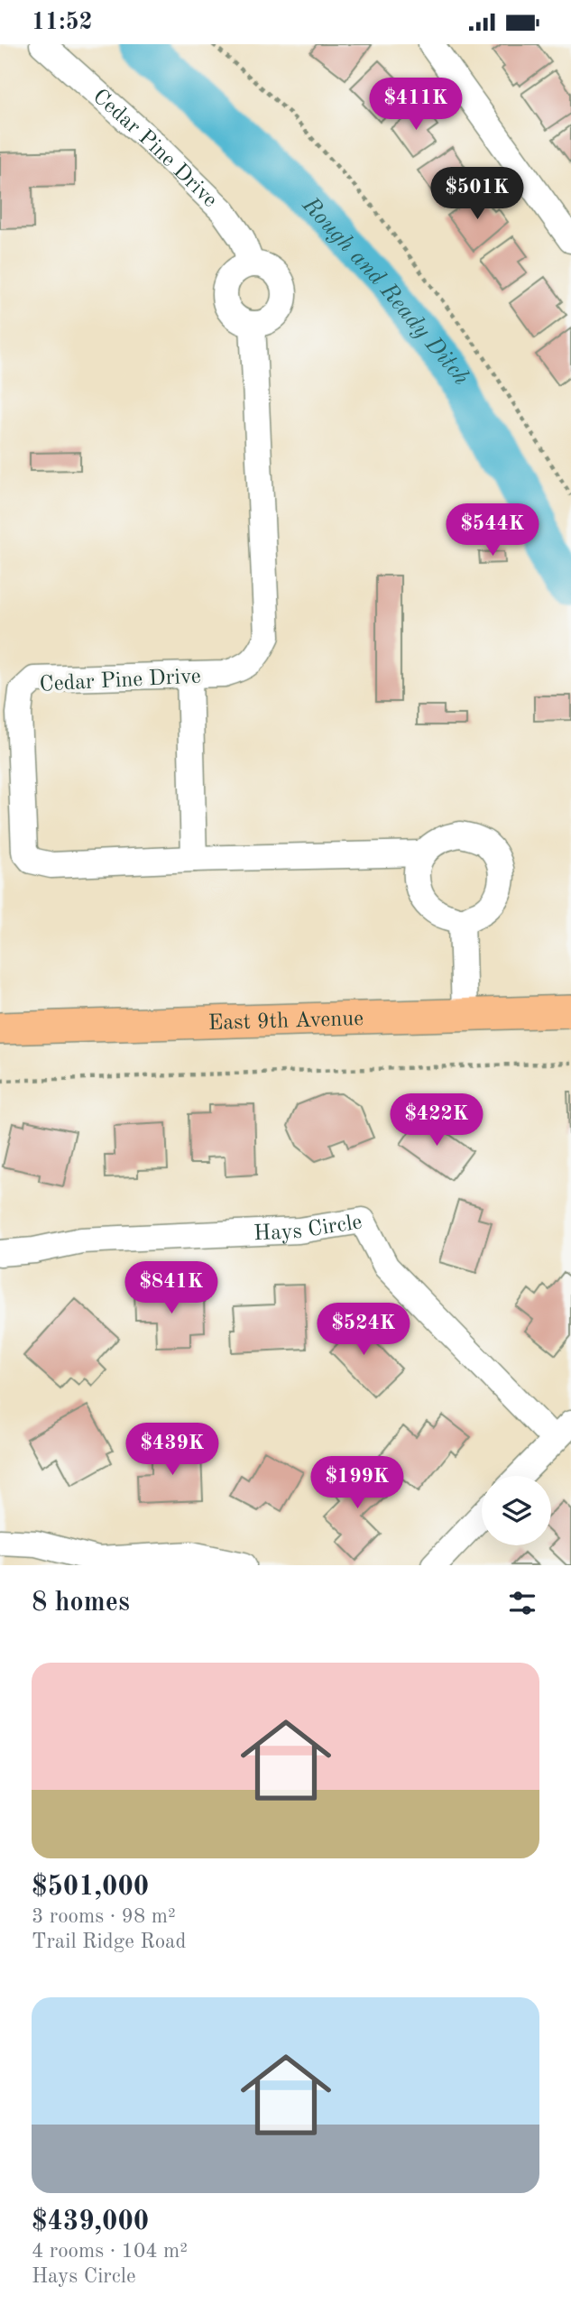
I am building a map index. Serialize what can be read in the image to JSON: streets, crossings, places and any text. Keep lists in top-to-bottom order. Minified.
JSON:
{"streets":{"main road":["East 9th Avenue"],"street":["Cedar Pine Drive","Hays Circle"]},"water":["Rough and Ready Ditch"],"page":{"status":"11:52","price":["$411K","$501K","$544K","$422K","$841K","$524K","$439K","$199K"],"heading":"8 homes","list":[{"name":"$501,000","note":"3 rooms · 98 m² · Trail Ridge Road"},{"name":"$439,000","note":"4 rooms · 104 m² · Hays Circle"}]}}
